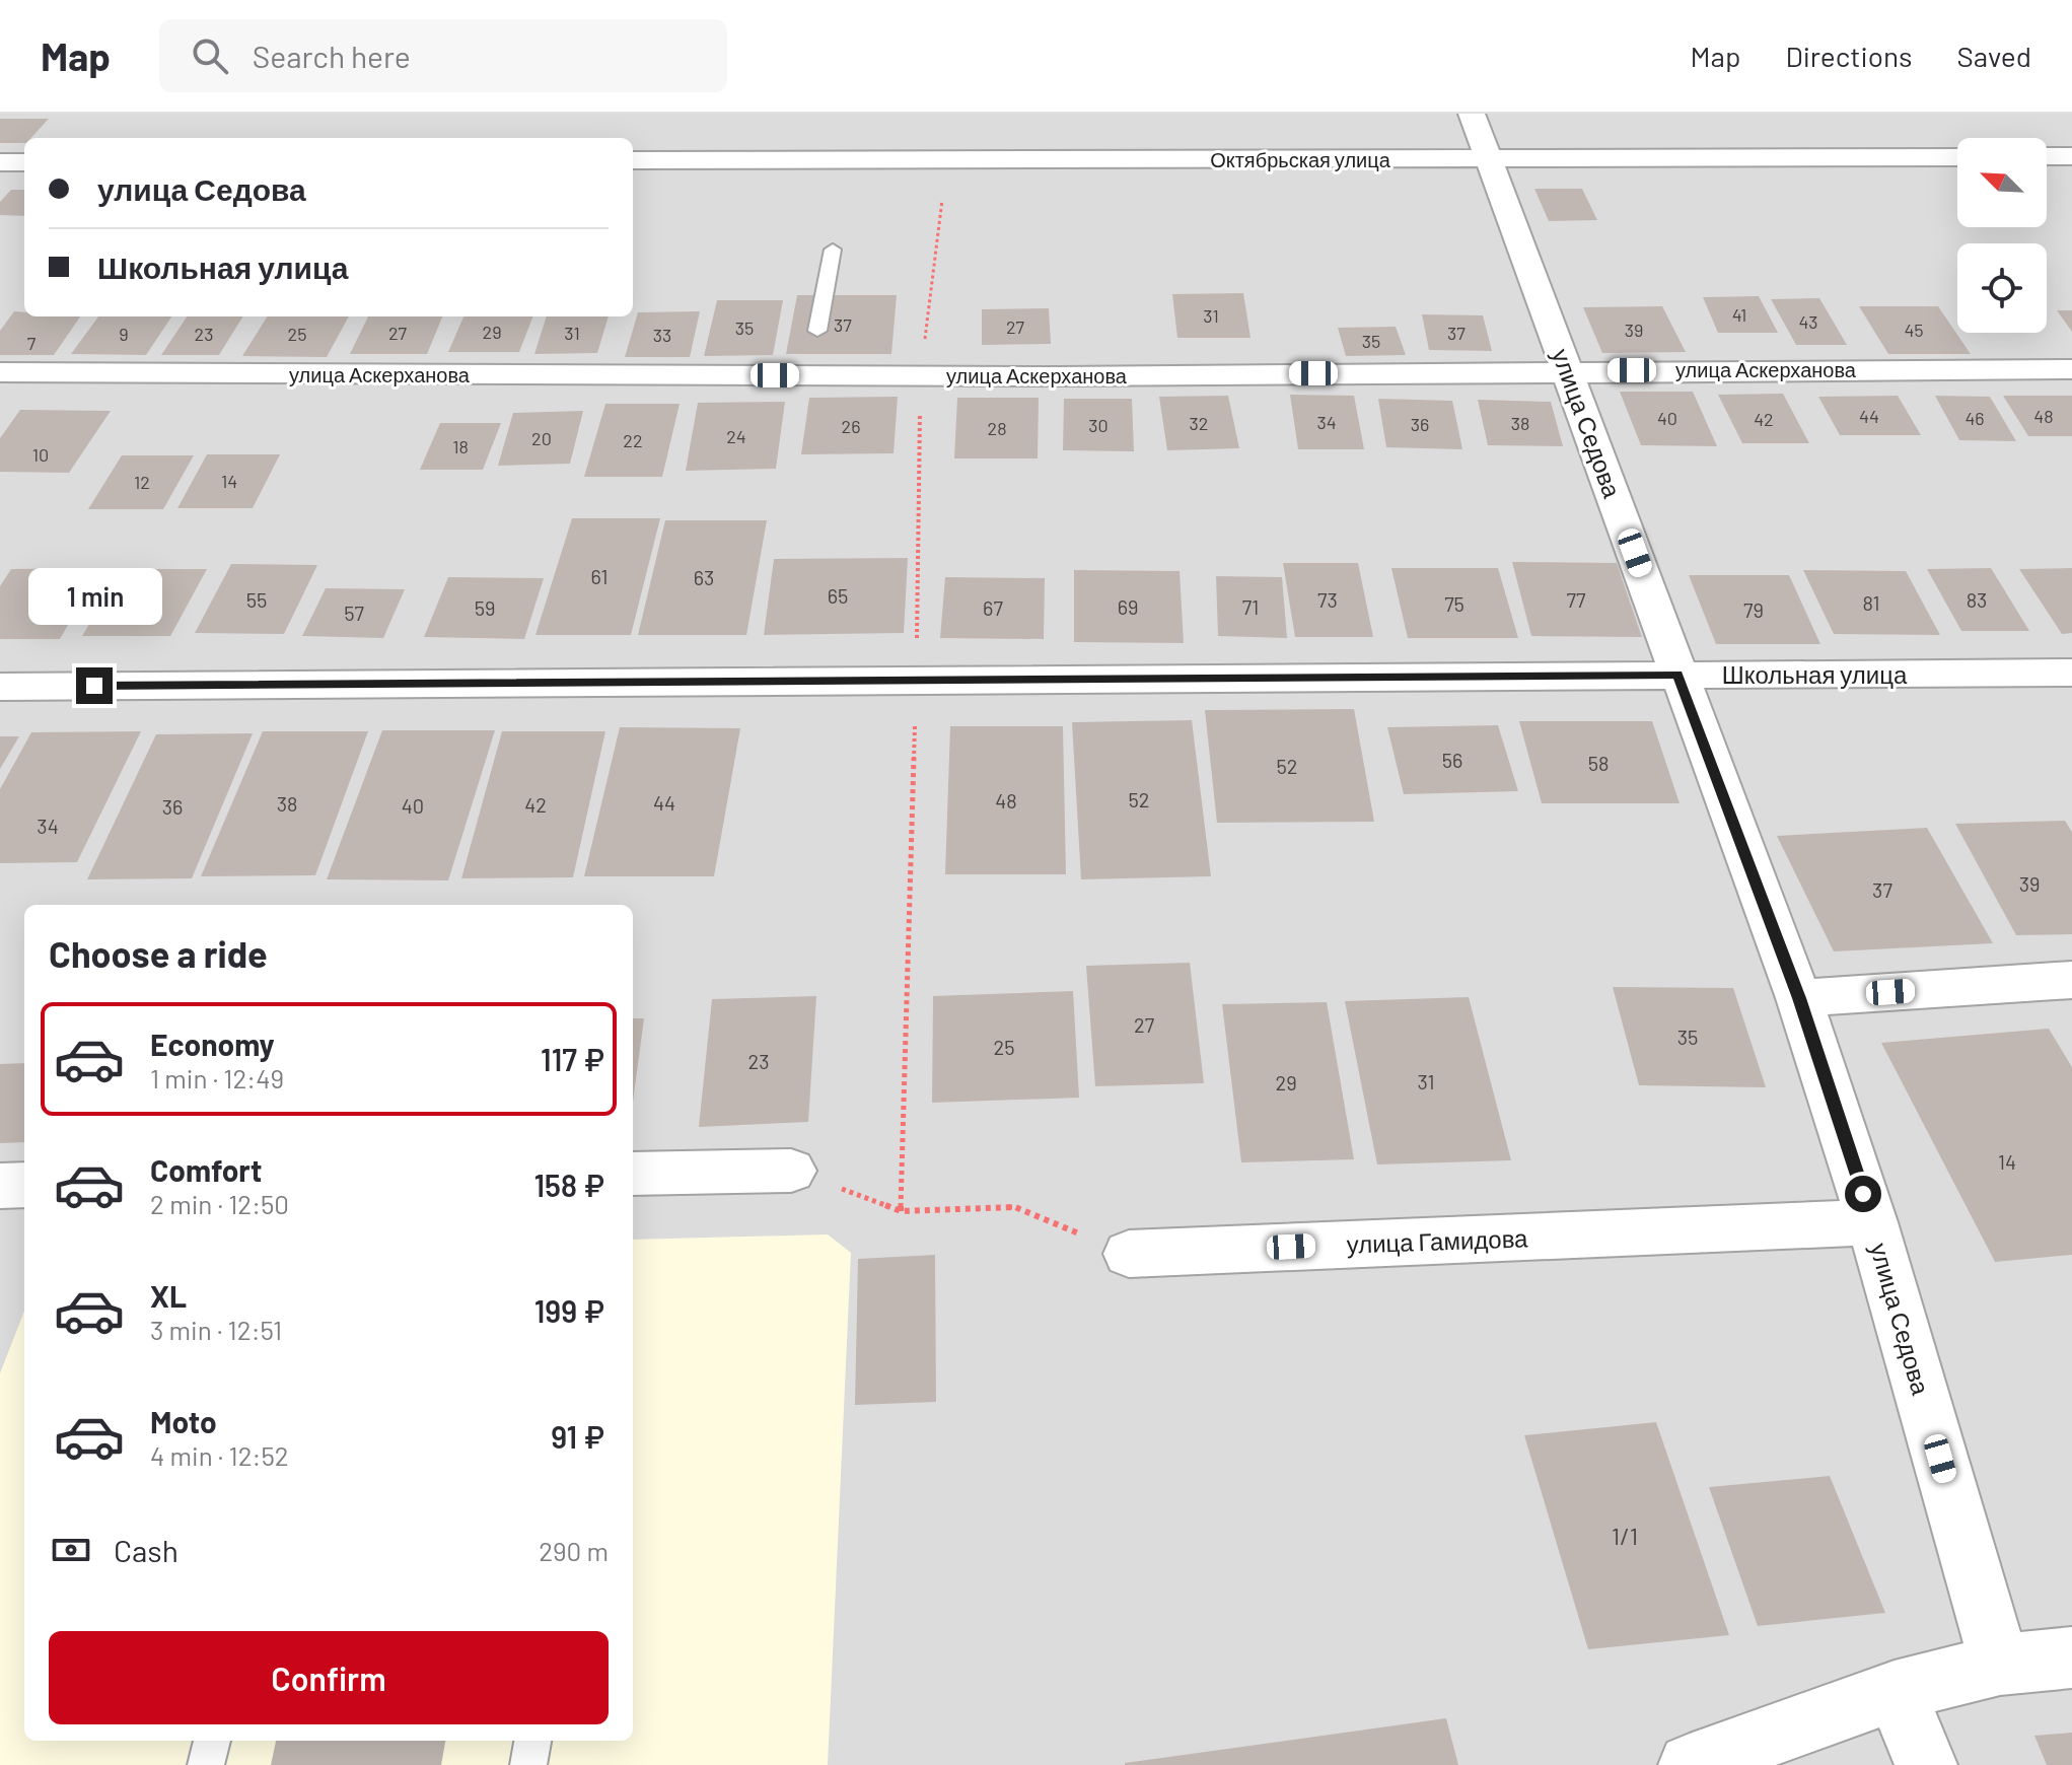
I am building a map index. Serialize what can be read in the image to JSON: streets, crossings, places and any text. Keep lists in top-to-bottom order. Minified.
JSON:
{"streets":{"street":["Октябрьская улица","улица Аскерханова","улица Седова","Школьная улица","улица Гамидова"]},"crossings":[["Октябрьская улица","улица Седова"],["улица Аскерханова","улица Седова"],["улица Седова","Школьная улица"],["улица Седова","улица Гамидова"]],"house_numbers":["41","31","43","37","27","35","39","45","29","27","31","37","9","23","25","33","35","7","44","48","40","46","42","34","32","38","36","30","26","28","24","20","22","18","10","14","12","61","63","65","55","73","77","83","81","75","69","71","59","67","79","57","56","58","52","52","48","44","38","42","40","36","34","39","37","27","35","25","23","31","29","14","1/1"],"north":"top left","page":{"header":"Map","search":"Search here","nav":["Map","Directions","Saved"],"banner":["улица Седова","Школьная улица"],"bubble":"1 min","heading":"Choose a ride","list":[{"name":"Economy","note":"1 min · 12:49","value":"117 ₽"},{"name":"Comfort","note":"2 min · 12:50","value":"158 ₽"},{"name":"XL","note":"3 min · 12:51","value":"199 ₽"},{"name":"Moto","note":"4 min · 12:52","value":"91 ₽"}],"pay":["Cash","290 m"],"buttons":"Confirm"}}
